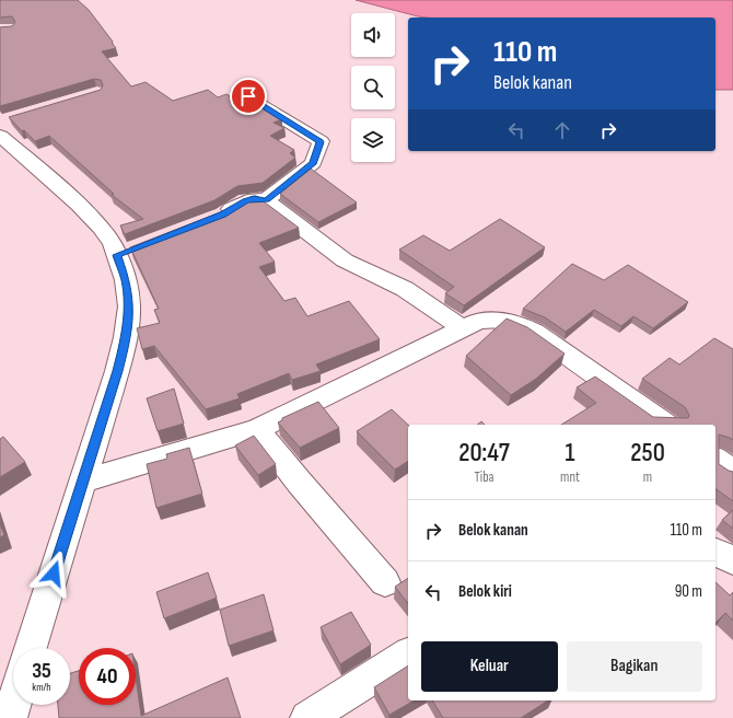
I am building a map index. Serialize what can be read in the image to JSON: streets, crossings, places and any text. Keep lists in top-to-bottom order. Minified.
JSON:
{"page":{"turn":["110 m","Belok kanan"],"eta":["20:47","Tiba","1","mnt","250","m"],"list":[{"name":"Belok kanan","value":"110 m"},{"name":"Belok kiri","value":"90 m"}],"buttons":["Keluar","Bagikan"],"speed":"35 km/h","limit":"40"}}
